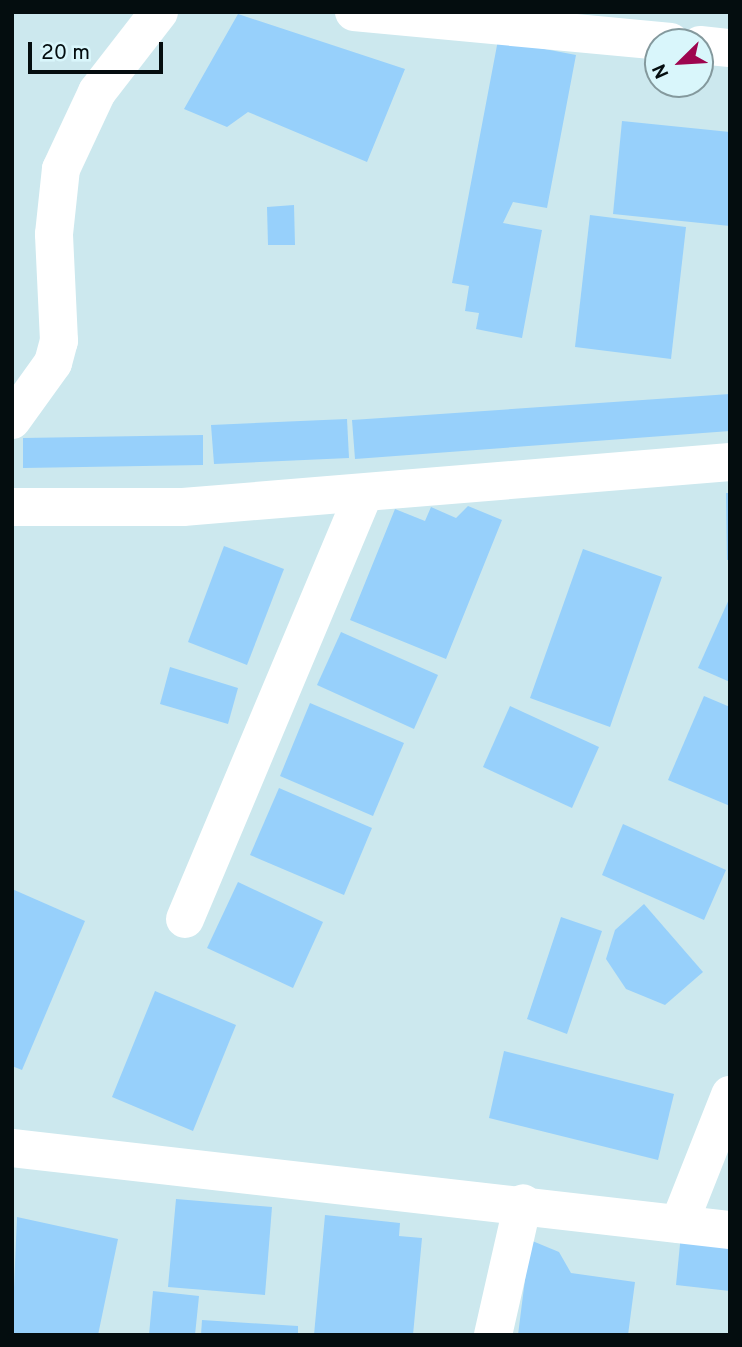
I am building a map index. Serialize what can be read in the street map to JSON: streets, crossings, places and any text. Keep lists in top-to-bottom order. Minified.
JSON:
{"scale_bar":"20 m","north":"bottom left"}
